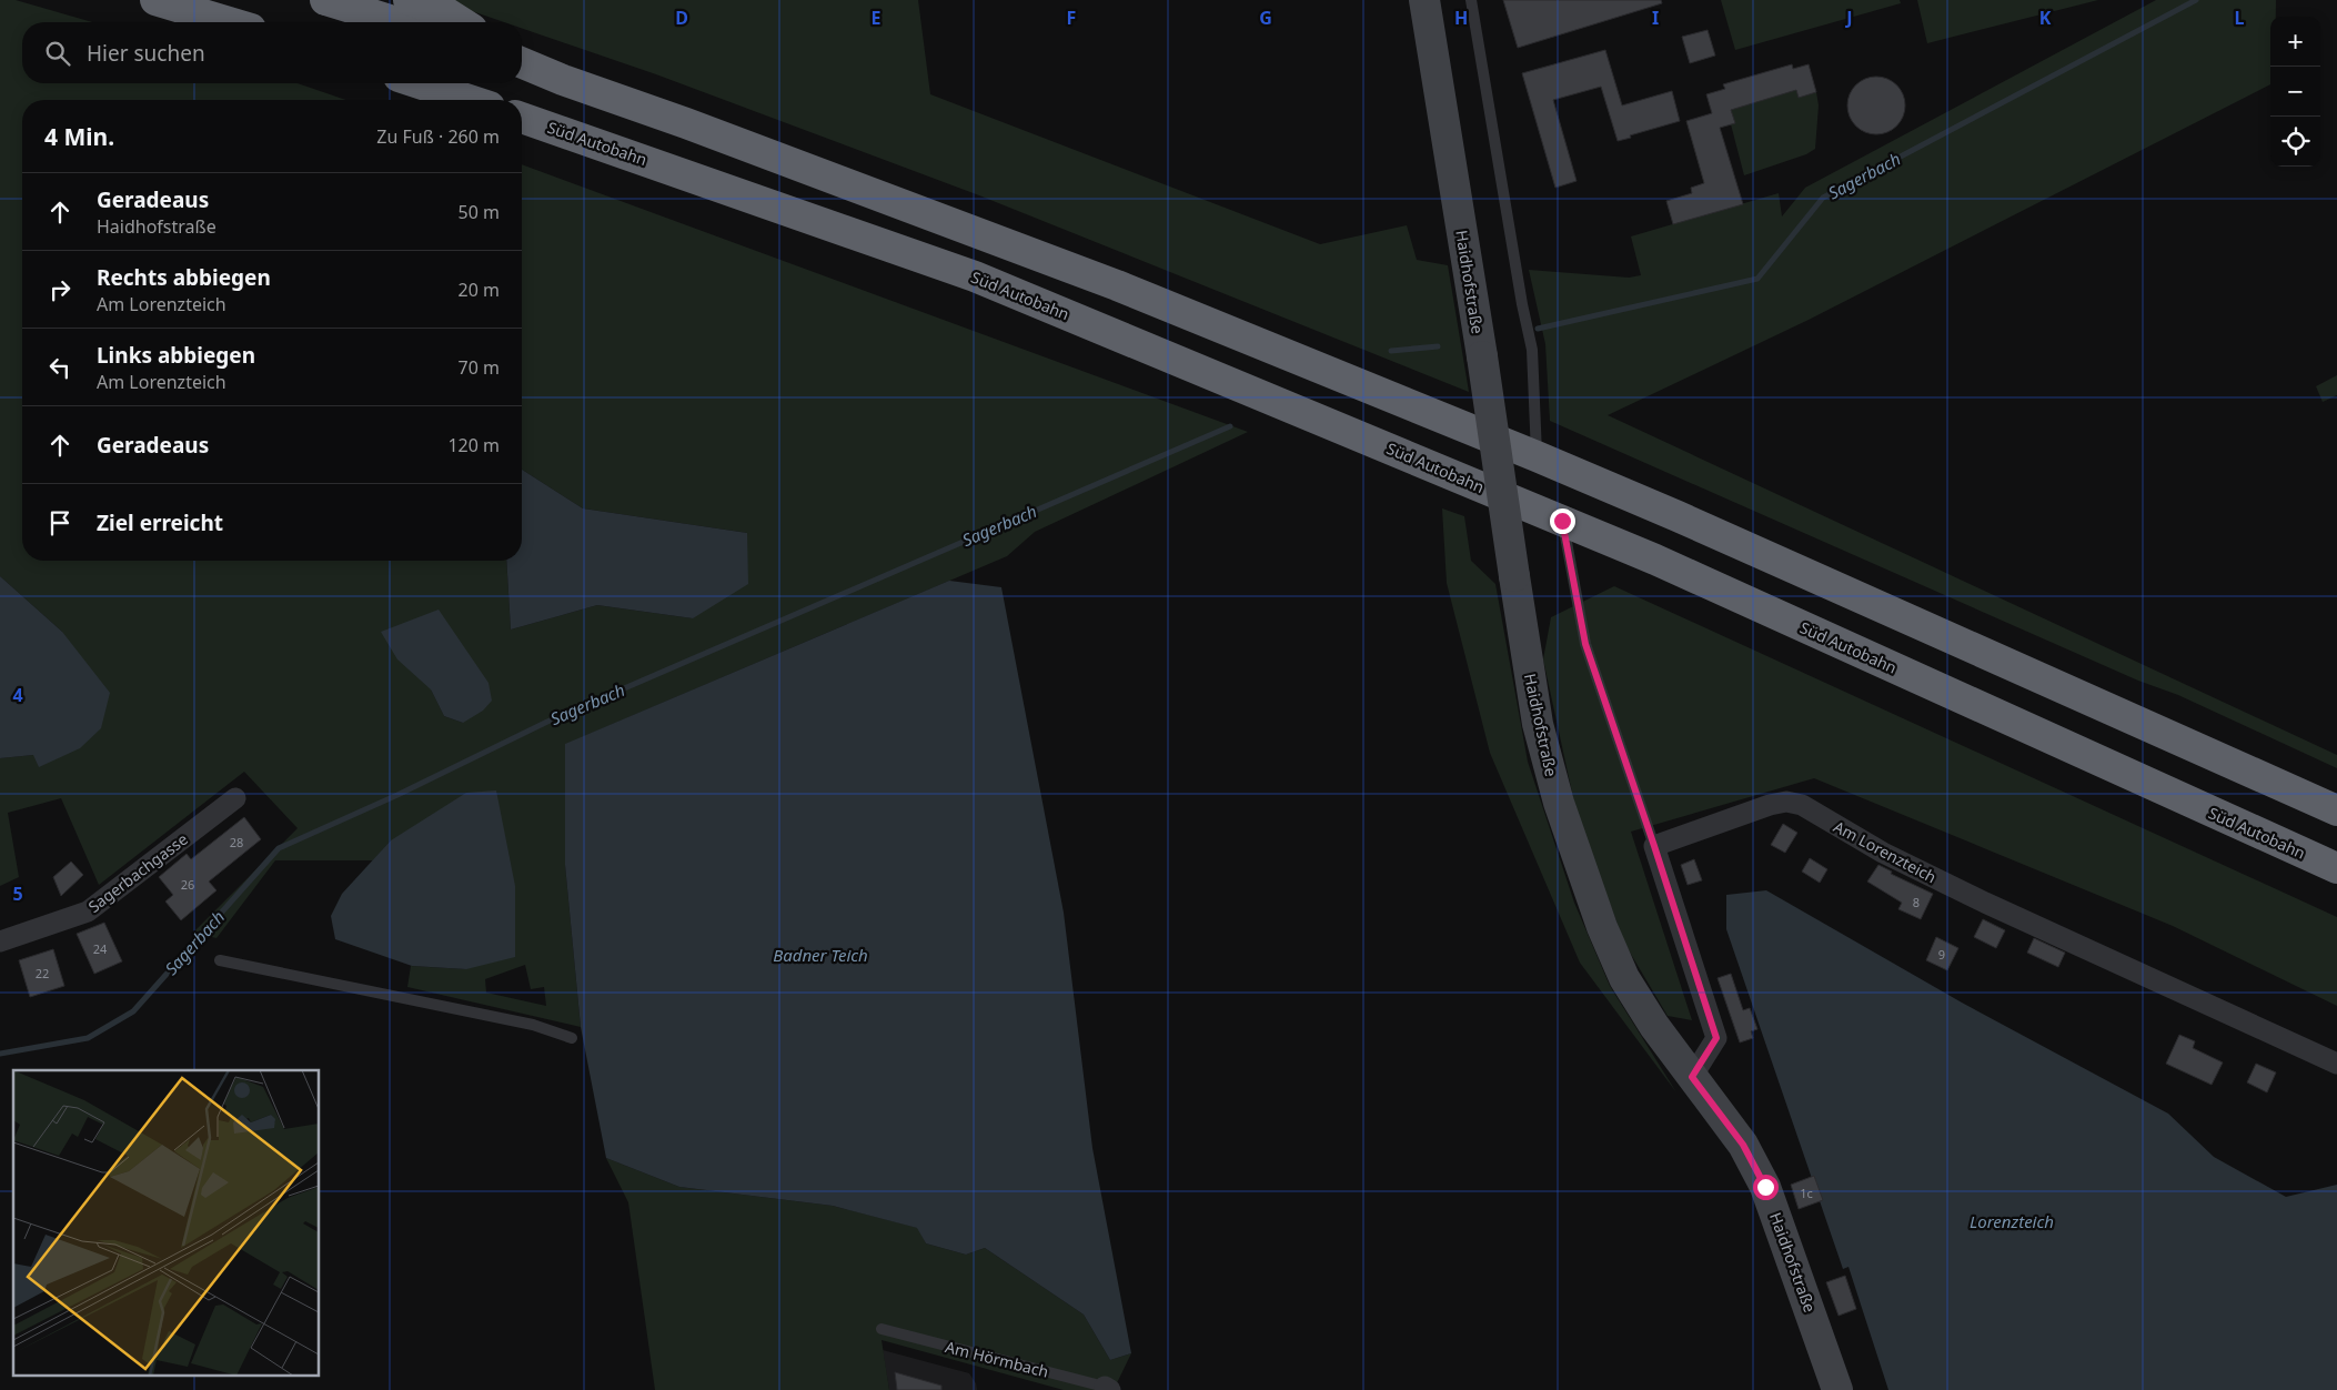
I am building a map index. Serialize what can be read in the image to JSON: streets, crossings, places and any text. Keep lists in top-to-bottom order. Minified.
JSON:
{"streets":{"highway":["Süd Autobahn"],"street":["Haidhofstraße","Am Lorenzteich","Sagerbachgasse"],"lane":["Am Hörmbach"]},"water":["Sagerbach","Badner Teich","Lorenzteich"],"house_numbers":["28","26","8","24","9","22","1c"],"page":{"map_buttons":["+","−"],"search":"Hier suchen","heading":["4 Min.","Zu Fuß · 260 m"],"list":[["Geradeaus","Haidhofstraße","50 m"],["Rechts abbiegen","Am Lorenzteich","20 m"],["Links abbiegen","Am Lorenzteich","70 m"],["Geradeaus","120 m"],"Ziel erreicht"]},"grid":{"columns":["D","E","F","G","H","I","J","K","L"],"rows":["4","5"]}}
